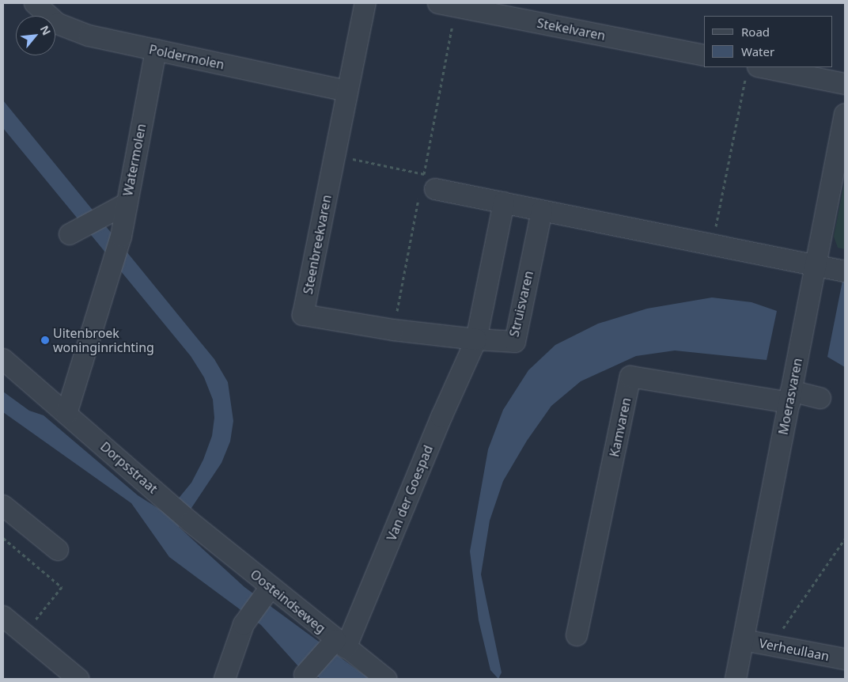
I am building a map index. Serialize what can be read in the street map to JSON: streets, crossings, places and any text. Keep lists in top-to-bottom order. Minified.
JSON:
{"streets":{"street":["Stekelvaren","Poldermolen","Watermolen","Steenbreekvaren","Struisvaren","Moerasvaren","Kamvaren","Dorpsstraat","Van der Goespad","Oosteindseweg","Verheullaan"]},"crossings":[["Poldermolen","Watermolen"],["Poldermolen","Steenbreekvaren"],["Watermolen","Dorpsstraat"],["Steenbreekvaren","Struisvaren"],["Steenbreekvaren","Van der Goespad"],["Struisvaren","Van der Goespad"],["Moerasvaren","Kamvaren"],["Moerasvaren","Verheullaan"],["Dorpsstraat","Oosteindseweg"],["Van der Goespad","Oosteindseweg"]],"places":["Uitenbroek woninginrichting"],"legend":["Road","Water"],"north":"top right"}
